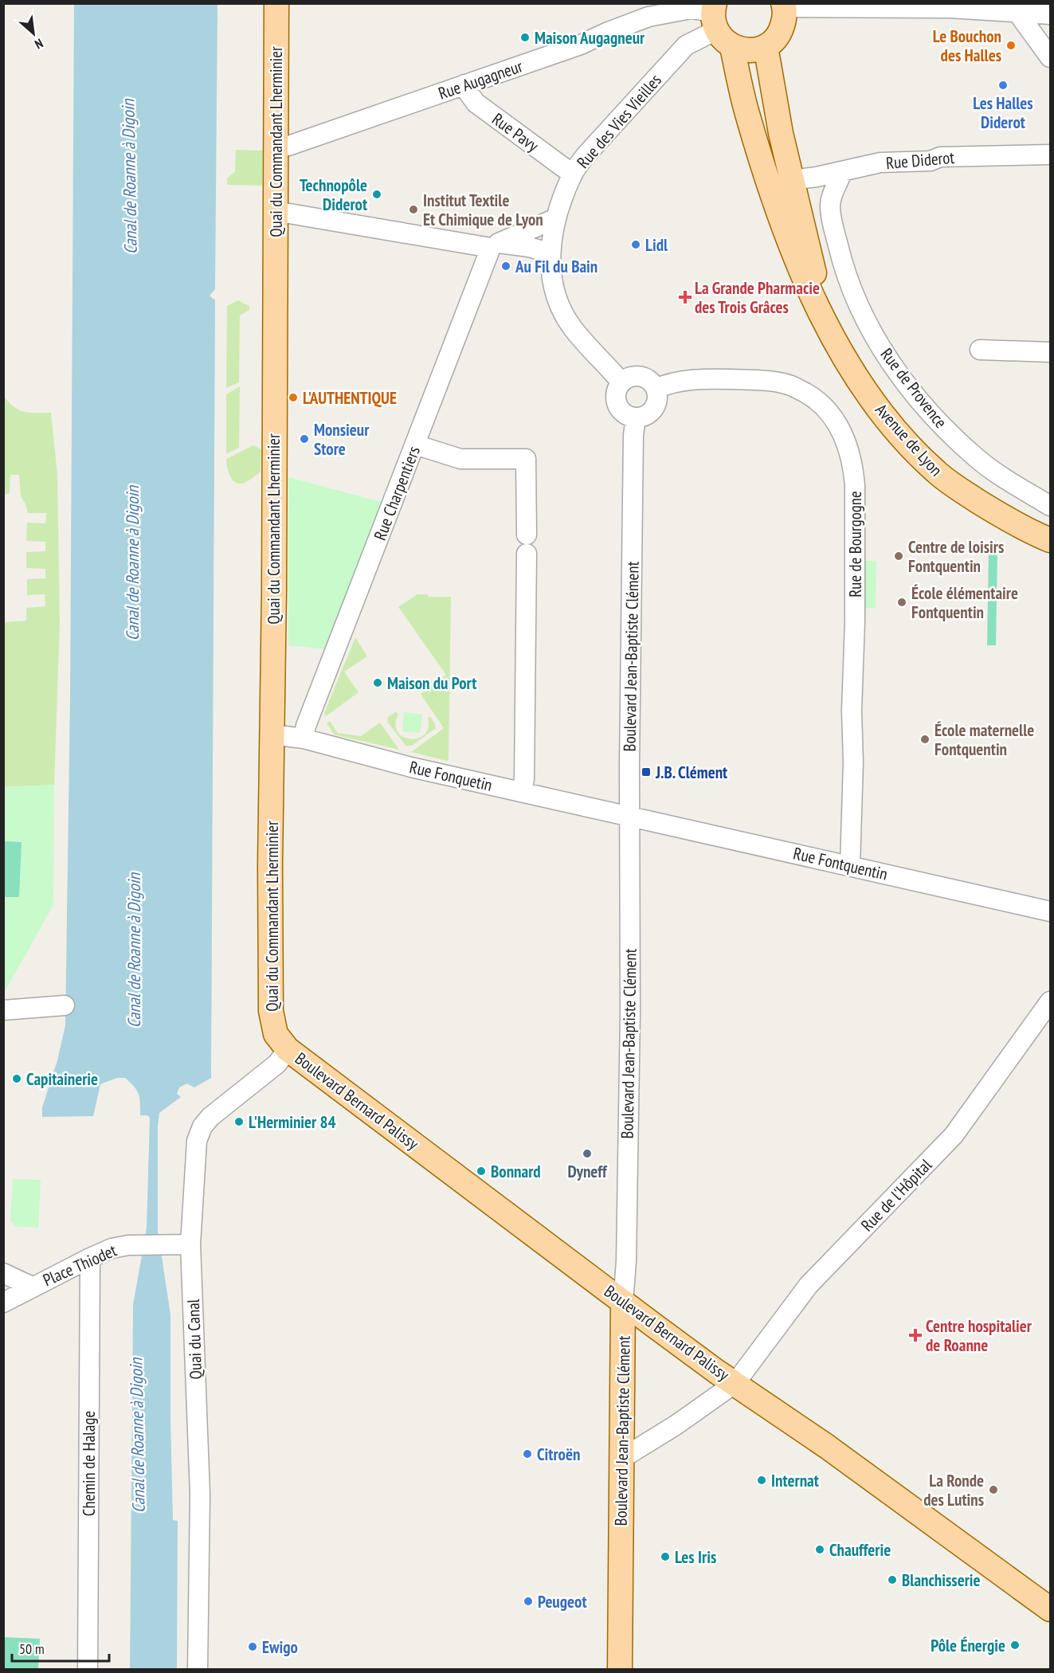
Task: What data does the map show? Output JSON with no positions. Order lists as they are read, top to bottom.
{
  "streets": {
    "main road": [
      "Quai du Commandant Lherminier",
      "Avenue de Lyon",
      "Boulevard Jean-Baptiste Clément",
      "Boulevard Bernard Palissy"
    ],
    "street": [
      "Rue Augagneur",
      "Rue des Vies Vieilles",
      "Rue Pavy",
      "Rue Diderot",
      "Rue de Provence",
      "Rue Charpentiers",
      "Rue de Bourgogne",
      "Rue Fonquetin",
      "Rue Fontquentin",
      "Rue de l'Hôpital",
      "Place Thiodet",
      "Quai du Canal",
      "Chemin de Halage"
    ]
  },
  "crossings": [
    ["Rue Augagneur", "Rue des Vies Vieilles"],
    ["Rue Augagneur", "Rue Pavy"],
    ["Rue Augagneur", "Quai du Commandant Lherminier"],
    ["Rue des Vies Vieilles", "Rue Pavy"],
    ["Rue des Vies Vieilles", "Rue de Bourgogne"],
    ["Rue des Vies Vieilles", "Boulevard Jean-Baptiste Clément"],
    ["Quai du Commandant Lherminier", "Rue Fonquetin"],
    ["Quai du Commandant Lherminier", "Boulevard Bernard Palissy"],
    ["Quai du Commandant Lherminier", "Quai du Canal"],
    ["Rue Diderot", "Rue de Provence"],
    ["Rue Diderot", "Avenue de Lyon"],
    ["Rue Charpentiers", "Rue Fonquetin"],
    ["Rue de Bourgogne", "Boulevard Jean-Baptiste Clément"],
    ["Rue de Bourgogne", "Rue Fontquentin"],
    ["Boulevard Jean-Baptiste Clément", "Rue Fonquetin"],
    ["Boulevard Jean-Baptiste Clément", "Rue Fontquentin"],
    ["Boulevard Jean-Baptiste Clément", "Boulevard Bernard Palissy"],
    ["Boulevard Jean-Baptiste Clément", "Rue de l'Hôpital"],
    ["Rue Fonquetin", "Rue Fontquentin"],
    ["Boulevard Bernard Palissy", "Rue de l'Hôpital"],
    ["Boulevard Bernard Palissy", "Quai du Canal"],
    ["Place Thiodet", "Quai du Canal"],
    ["Place Thiodet", "Chemin de Halage"]
  ],
  "water": ["Canal de Roanne à Digoin"],
  "places": {
    "other": [
      "Maison Augagneur",
      "Le Bouchon des Halles",
      "Les Halles Diderot",
      "Technopôle Diderot",
      "Institut Textile Et Chimique de Lyon",
      "Lidl",
      "Au Fil du Bain",
      "L'AUTHENTIQUE",
      "Monsieur Store",
      "Centre de loisirs Fontquentin",
      "École élémentaire Fontquentin",
      "Maison du Port",
      "École maternelle Fontquentin",
      "Capitainerie",
      "L'Herminier 84",
      "Dyneff",
      "Bonnard",
      "Citroën",
      "Internat",
      "La Ronde des Lutins",
      "Chaufferie",
      "Les Iris",
      "Blanchisserie",
      "Peugeot",
      "Pôle Énergie",
      "Ewigo"
    ],
    "health": ["La Grande Pharmacie des Trois Grâces", "Centre hospitalier de Roanne"],
    "transit": ["J.B. Clément"]
  },
  "scale_bar": "50 m",
  "north": "bottom right"
}
